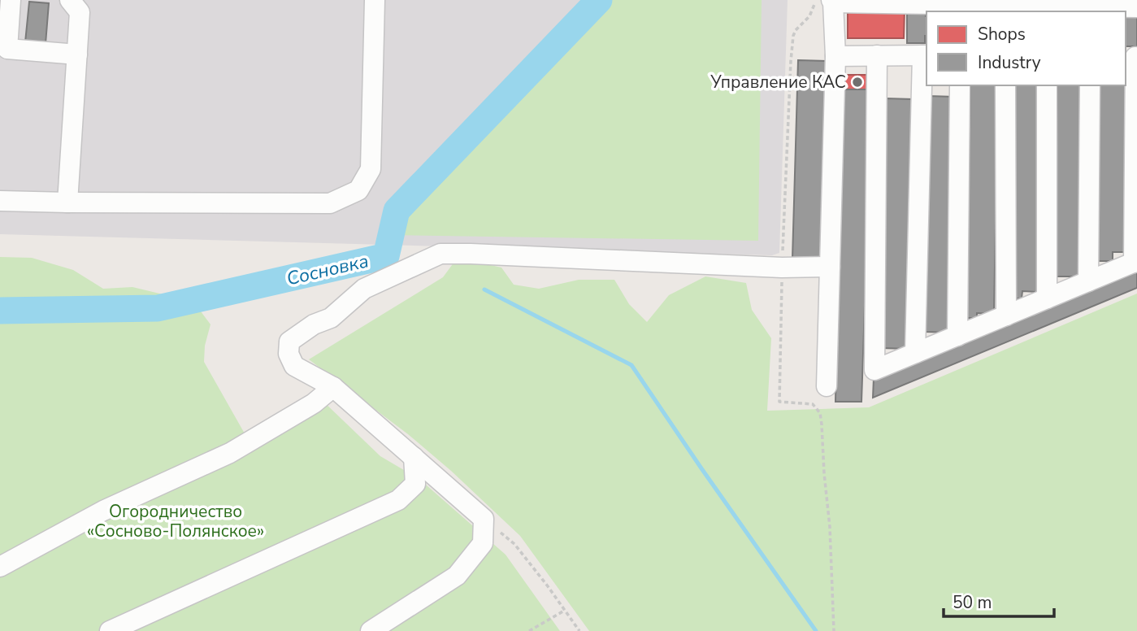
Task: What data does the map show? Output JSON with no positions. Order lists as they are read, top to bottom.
{
  "water": ["Сосновка"],
  "parks": ["Огородничество «Сосново-Полянское»"],
  "places": ["Управление КАС"],
  "legend": ["Shops", "Industry"],
  "scale_bar": "50 m"
}
